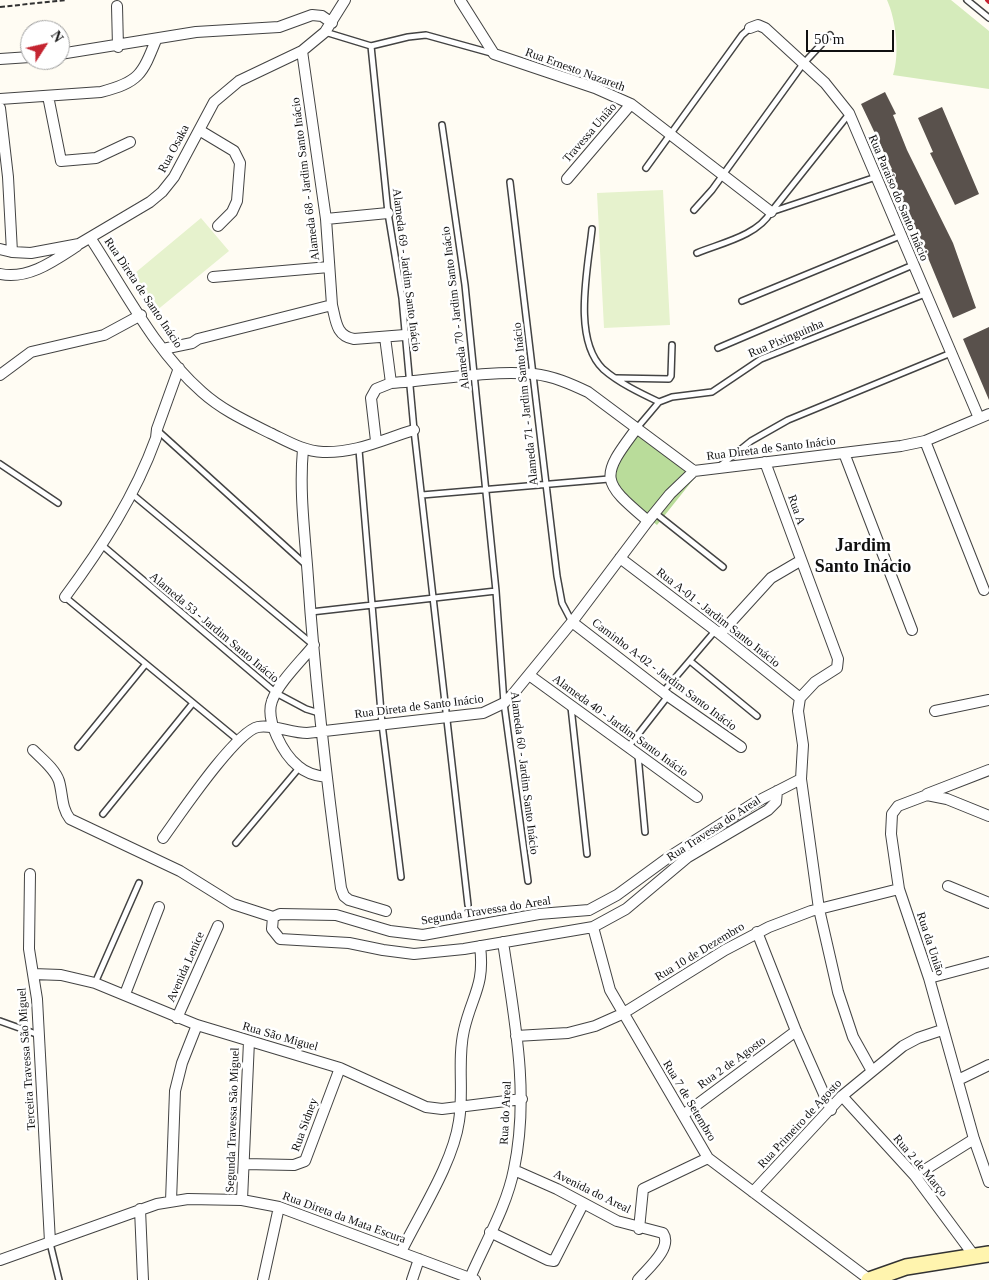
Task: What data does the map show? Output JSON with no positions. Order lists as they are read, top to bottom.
{
  "streets": {
    "street": [
      "Rua Ernesto Nazareth",
      "Travessa União",
      "Rua Osaka",
      "Alameda 68 - Jardim Santo Inácio",
      "Rua Paraiso do Santo Inâcio",
      "Rua Direta de Santo Inácio",
      "Rua A",
      "Rua A-01 - Jardim Santo Inácio",
      "Caminho A-02 - Jardim Santo Inácio",
      "Alameda 40 - Jardim Santo Inácio",
      "Rua Travessa do Areal",
      "Segunda Travessa do Areal",
      "Rua da União",
      "Rua 10 de Dezembro",
      "Avenida Lenice",
      "Rua São Miguel",
      "Terceira Travessa São Miguel",
      "Rua 2 de Agosto",
      "Rua 7 de Setembro",
      "Rua do Areal",
      "Segunda Travessa São Miguel",
      "Rua Primeiro de Agosto",
      "Rua Sidney",
      "Rua 2 de Março",
      "Avenida do Areal",
      "Rua Direta da Mata Escura"
    ],
    "lane": [
      "Alameda 69 - Jardim Santo Inácio",
      "Alameda 70 - Jardim Santo Inácio",
      "Rua Pixinguinha",
      "Alameda 71 - Jardim Santo Inácio",
      "Alameda 53 - Jardim Santo Inácio",
      "Alameda 60 - Jardim Santo Inácio"
    ]
  },
  "crossings": [
    ["Rua Ernesto Nazareth", "Travessa União"],
    ["Rua Ernesto Nazareth", "Alameda 69 - Jardim Santo Inácio"],
    ["Rua Osaka", "Alameda 68 - Jardim Santo Inácio"],
    ["Rua Osaka", "Rua Direta de Santo Inácio"],
    ["Alameda 68 - Jardim Santo Inácio", "Alameda 69 - Jardim Santo Inácio"],
    ["Rua Paraiso do Santo Inâcio", "Rua Direta de Santo Inácio"],
    ["Rua Paraiso do Santo Inâcio", "Rua Pixinguinha"],
    ["Alameda 69 - Jardim Santo Inácio", "Rua Direta de Santo Inácio"],
    ["Rua Direta de Santo Inácio", "Alameda 71 - Jardim Santo Inácio"],
    ["Rua Direta de Santo Inácio", "Rua A"],
    ["Rua Direta de Santo Inácio", "Rua A-01 - Jardim Santo Inácio"],
    ["Rua Direta de Santo Inácio", "Caminho A-02 - Jardim Santo Inácio"],
    ["Rua Direta de Santo Inácio", "Alameda 40 - Jardim Santo Inácio"],
    ["Rua Direta de Santo Inácio", "Alameda 60 - Jardim Santo Inácio"],
    ["Alameda 70 - Jardim Santo Inácio", "Alameda 60 - Jardim Santo Inácio"],
    ["Alameda 71 - Jardim Santo Inácio", "Caminho A-02 - Jardim Santo Inácio"],
    ["Rua A", "Rua A-01 - Jardim Santo Inácio"],
    ["Rua Travessa do Areal", "Segunda Travessa do Areal"],
    ["Rua Travessa do Areal", "Rua 7 de Setembro"],
    ["Rua da União", "Rua 10 de Dezembro"],
    ["Rua da União", "Rua Primeiro de Agosto"],
    ["Rua 10 de Dezembro", "Rua 7 de Setembro"],
    ["Rua 10 de Dezembro", "Rua do Areal"],
    ["Avenida Lenice", "Rua São Miguel"],
    ["Rua São Miguel", "Terceira Travessa São Miguel"],
    ["Rua São Miguel", "Rua do Areal"],
    ["Rua São Miguel", "Segunda Travessa São Miguel"],
    ["Rua São Miguel", "Rua Sidney"],
    ["Terceira Travessa São Miguel", "Rua Direta da Mata Escura"],
    ["Rua 2 de Agosto", "Rua 7 de Setembro"],
    ["Rua 7 de Setembro", "Rua Primeiro de Agosto"],
    ["Rua do Areal", "Avenida do Areal"],
    ["Rua do Areal", "Rua Direta da Mata Escura"],
    ["Segunda Travessa São Miguel", "Rua Sidney"],
    ["Segunda Travessa São Miguel", "Rua Direta da Mata Escura"],
    ["Rua Primeiro de Agosto", "Rua 2 de Março"]
  ],
  "districts": ["Jardim Santo Inácio"],
  "scale_bar": "50 m",
  "north": "top right"
}
